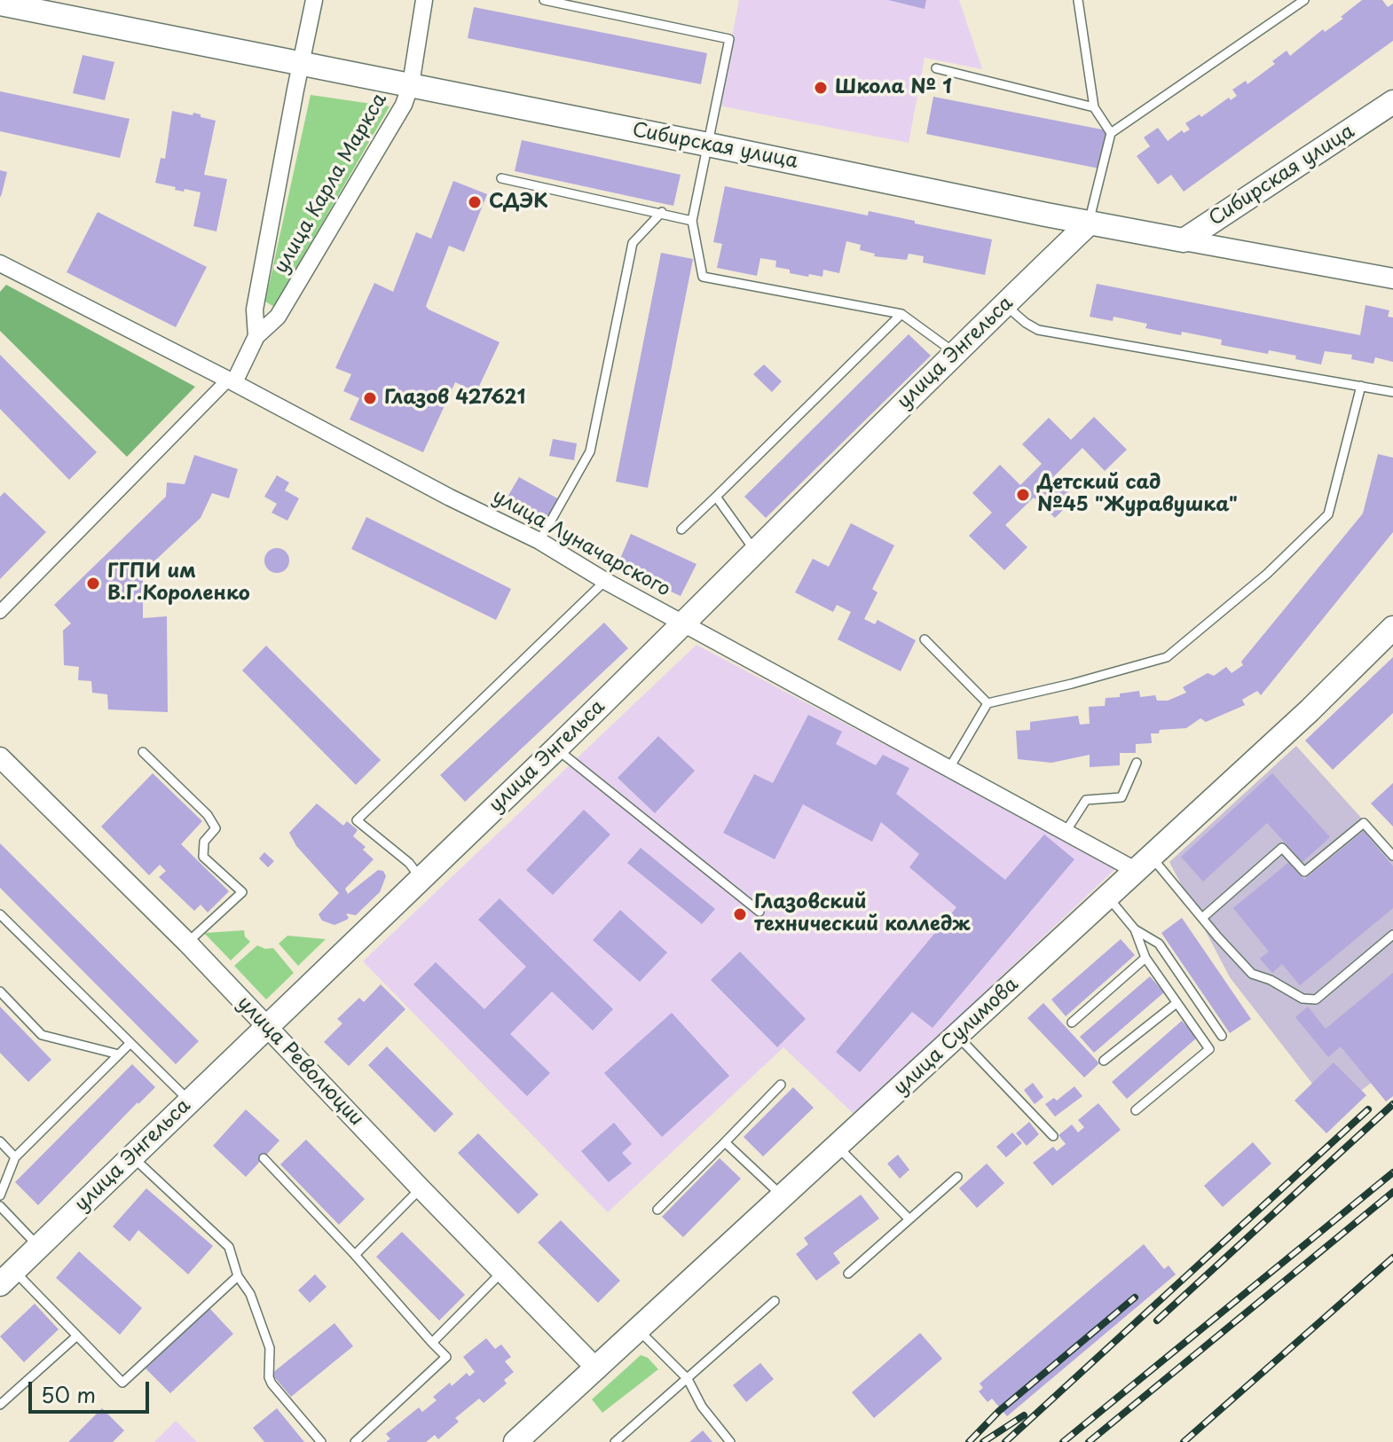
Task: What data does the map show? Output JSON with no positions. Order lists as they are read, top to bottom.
{
  "streets": {
    "main road": ["Сибирская улица", "улица Энгельса", "улица Сулимова"],
    "street": ["улица Карла Маркса", "улица Луначарского", "улица Революции"]
  },
  "crossings": [
    ["Сибирская улица", "улица Карла Маркса"],
    ["Сибирская улица", "улица Энгельса"],
    ["улица Карла Маркса", "улица Луначарского"],
    ["улица Энгельса", "улица Луначарского"],
    ["улица Энгельса", "улица Революции"],
    ["улица Луначарского", "улица Сулимова"],
    ["улица Сулимова", "улица Революции"]
  ],
  "places": [
    "Школа № 1",
    "СДЭК",
    "Глазов 427621",
    "Детский сад №45 \"Журавушка\"",
    "ГГПИ им В.Г.Короленко",
    "Глазовский технический колледж"
  ],
  "scale_bar": "50 m"
}
